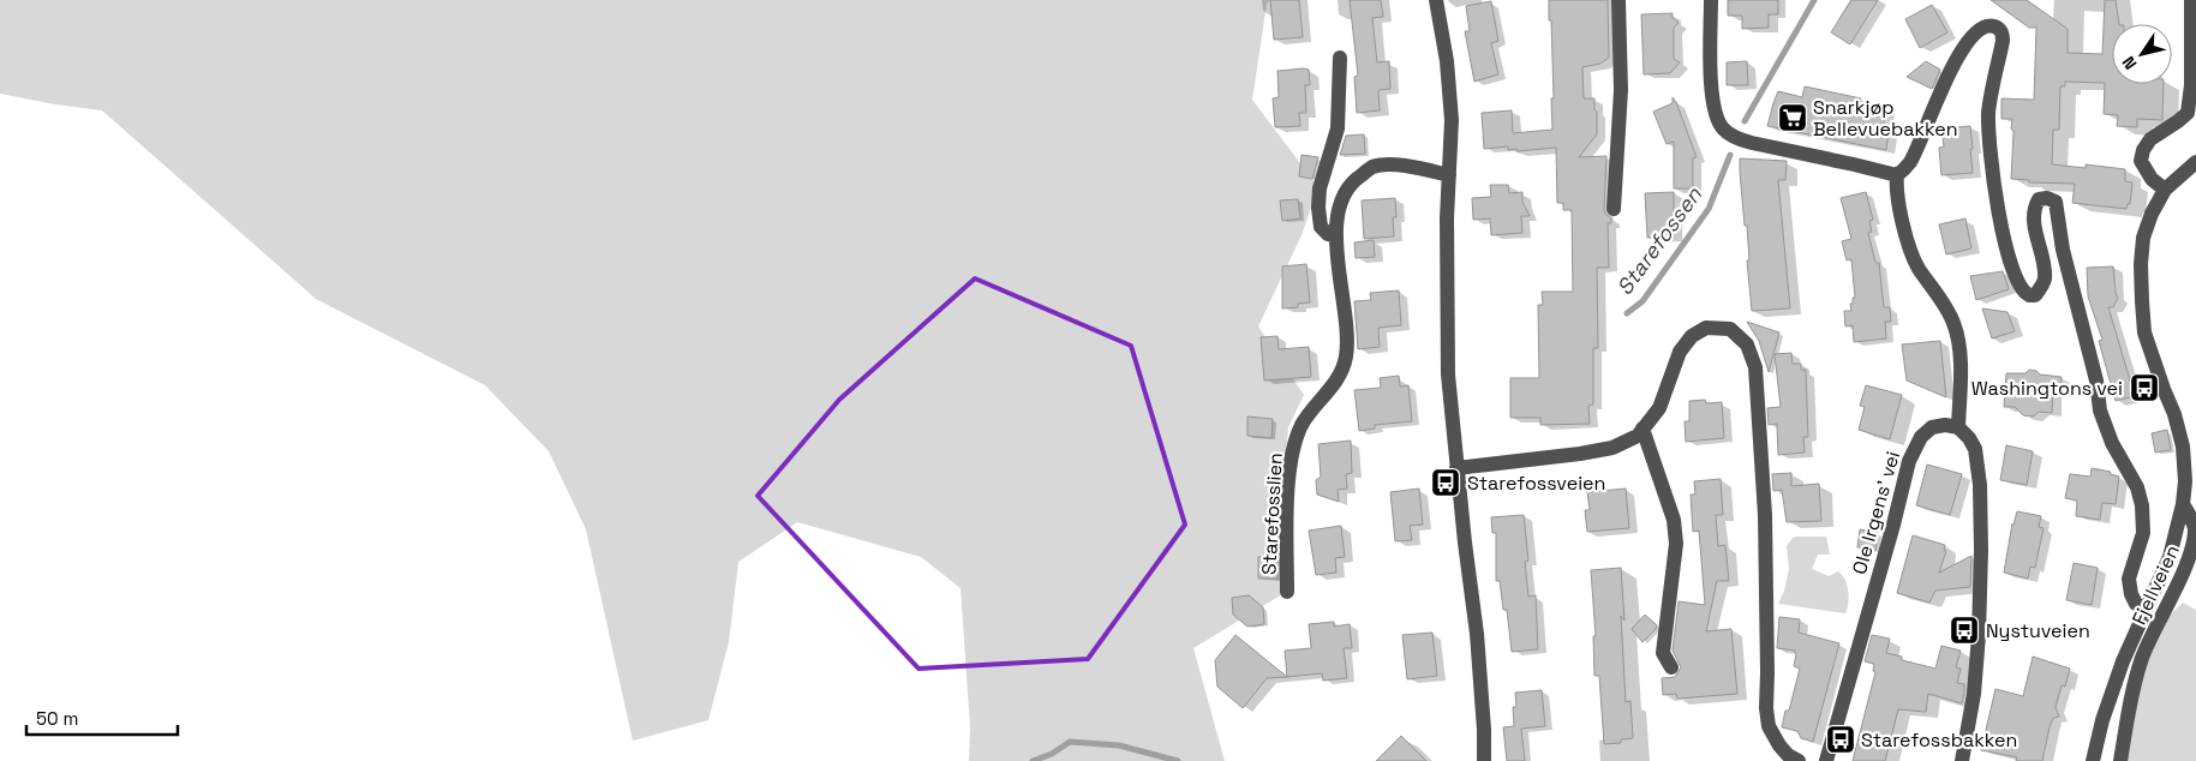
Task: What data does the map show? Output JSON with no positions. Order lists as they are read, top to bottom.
{
  "streets": {
    "street": ["Ole Irgens' vei", "Starefosslien", "Fjellveien"]
  },
  "water": ["Starefossen"],
  "places": {
    "supermarket": ["Snarkjøp Bellevuebakken"],
    "bus stop": [
      "Washingtons vei",
      "Starefossveien",
      "Nystuveien",
      "Starefossbakken"
    ]
  },
  "scale_bar": "50 m",
  "north": "bottom left"
}
